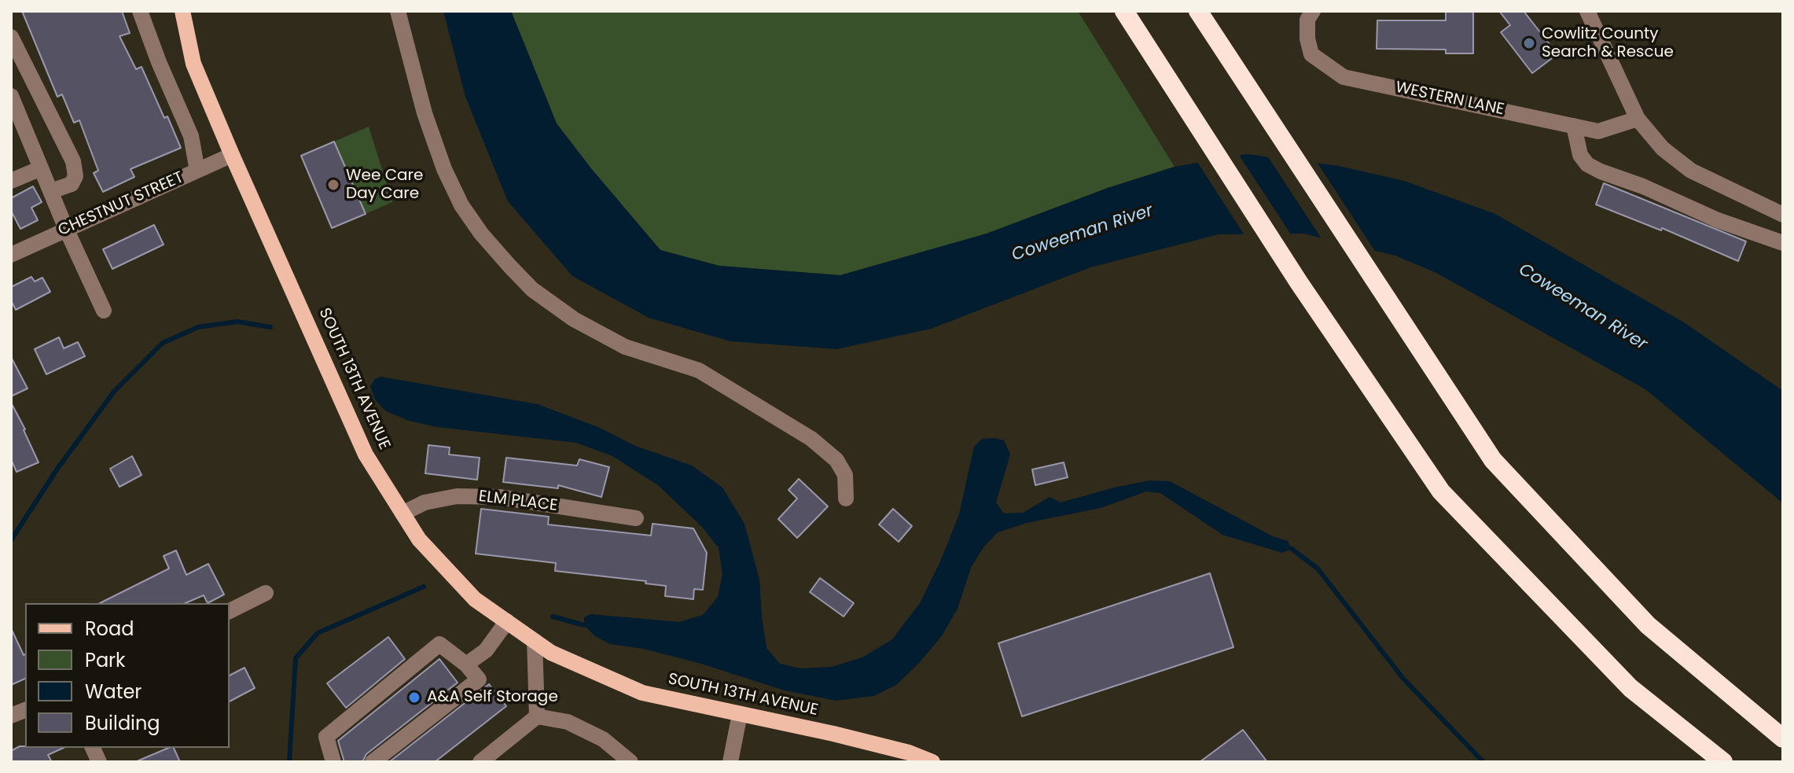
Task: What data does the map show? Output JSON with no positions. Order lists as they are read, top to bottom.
{
  "streets": {
    "main road": ["SOUTH 13TH AVENUE"],
    "street": ["WESTERN LANE", "CHESTNUT STREET", "ELM PLACE"]
  },
  "crossings": [
    ["CHESTNUT STREET", "SOUTH 13TH AVENUE"],
    ["SOUTH 13TH AVENUE", "ELM PLACE"]
  ],
  "water": ["Coweeman River"],
  "places": ["Cowlitz County Search & Rescue", "Wee Care Day Care", "A&A Self Storage"],
  "legend": [
    "Road",
    "Park",
    "Water",
    "Building"
  ]
}
